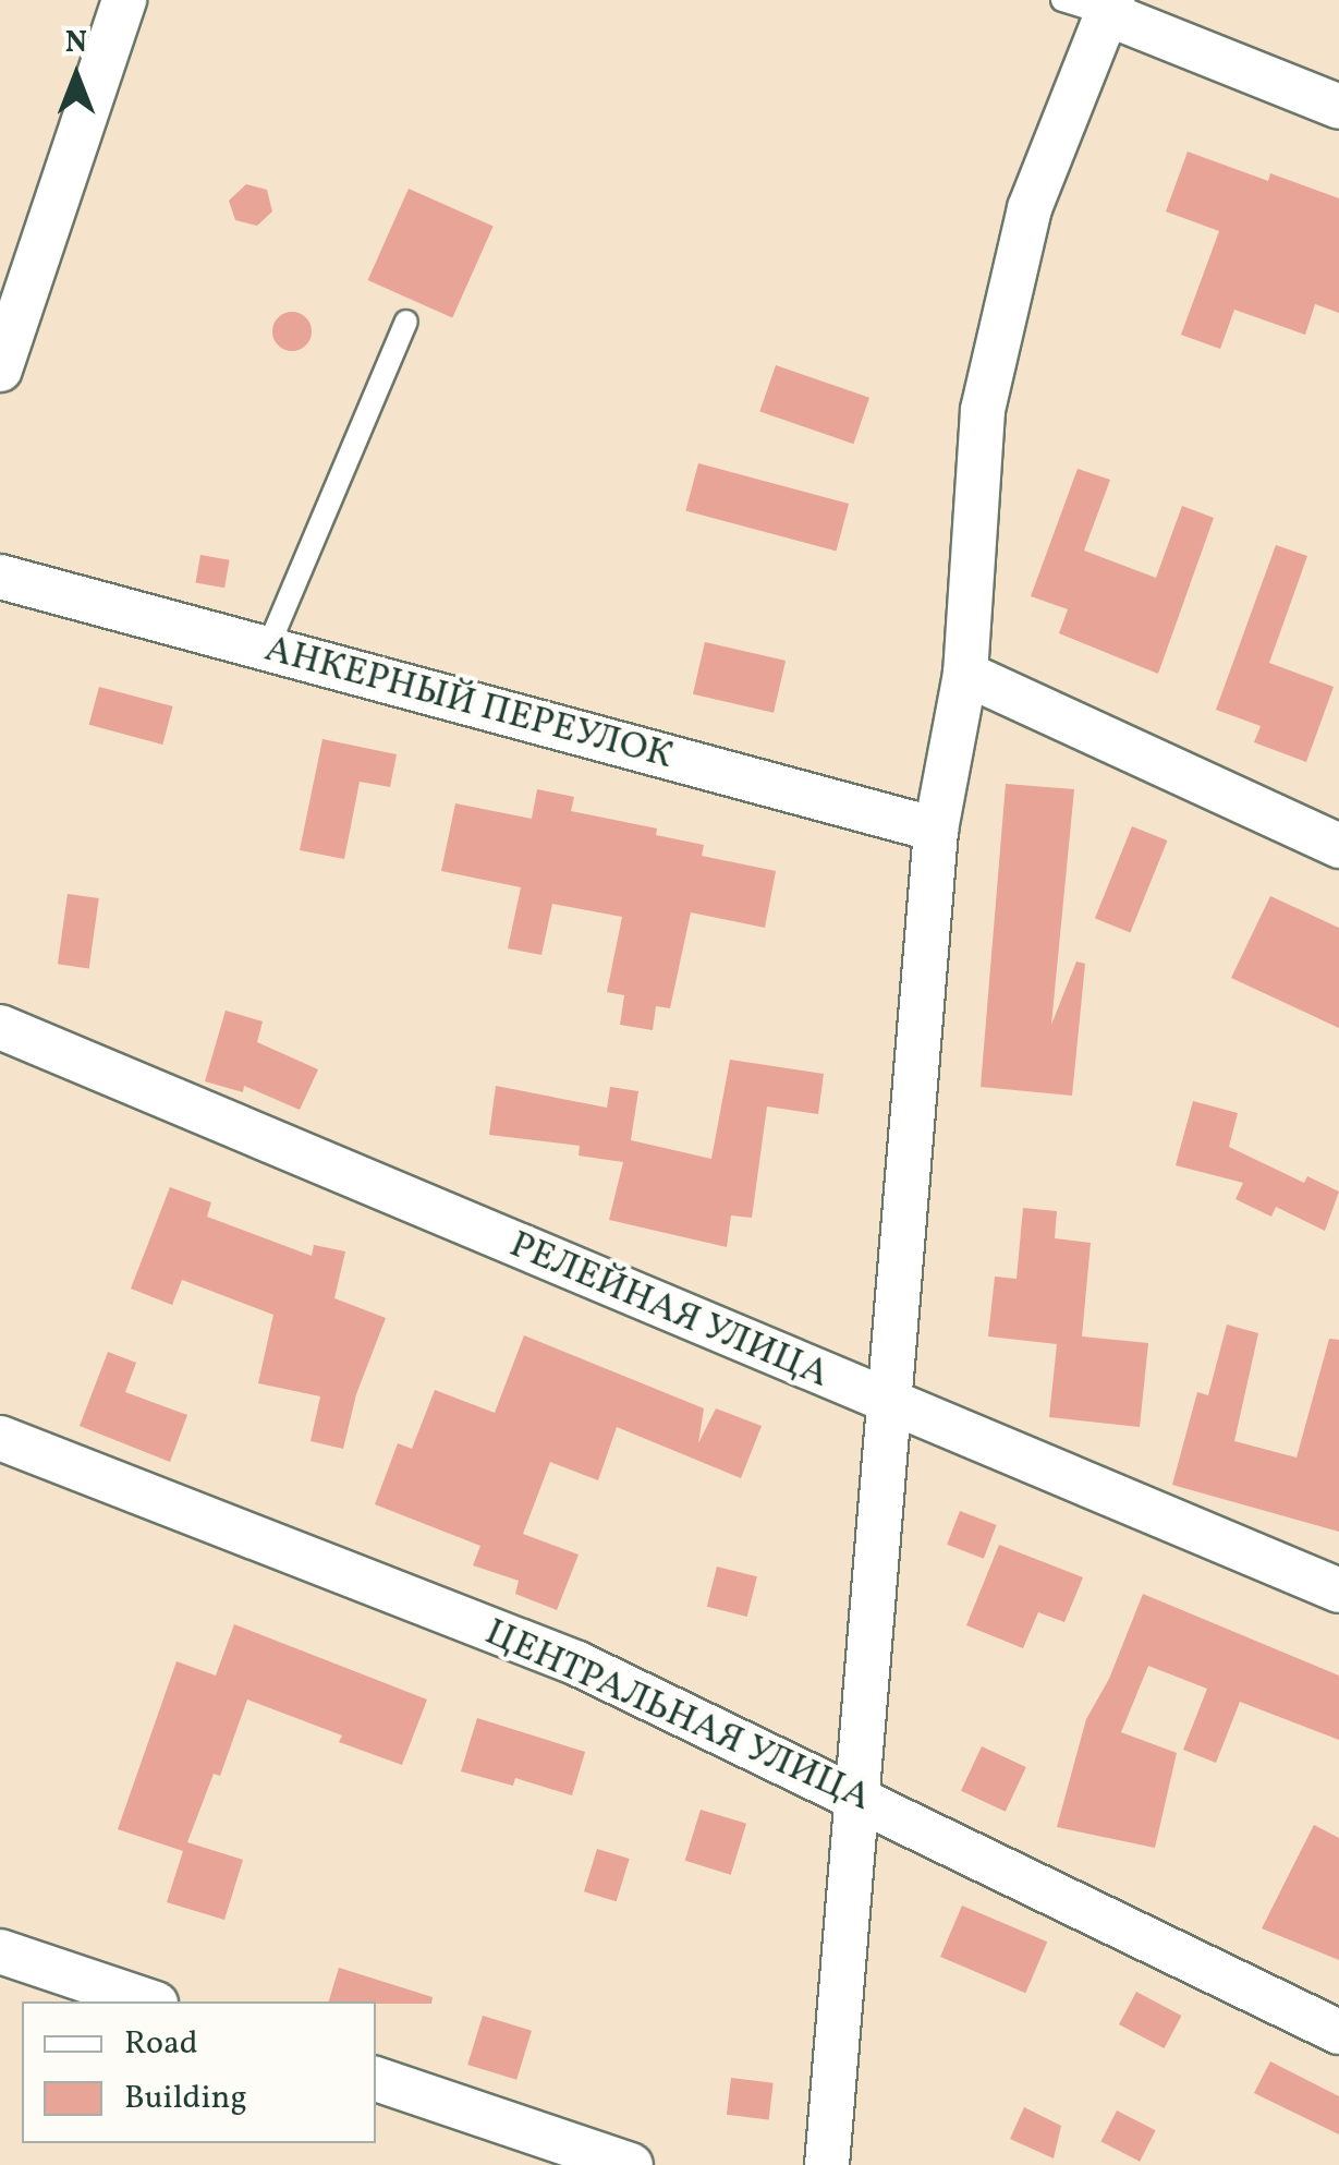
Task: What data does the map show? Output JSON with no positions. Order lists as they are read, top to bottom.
{
  "streets": {
    "street": ["АНКЕРНЫЙ ПЕРЕУЛОК", "РЕЛЕЙНАЯ УЛИЦА", "ЦЕНТРАЛЬНАЯ УЛИЦА"]
  },
  "legend": ["Road", "Building"],
  "north": "top"
}
